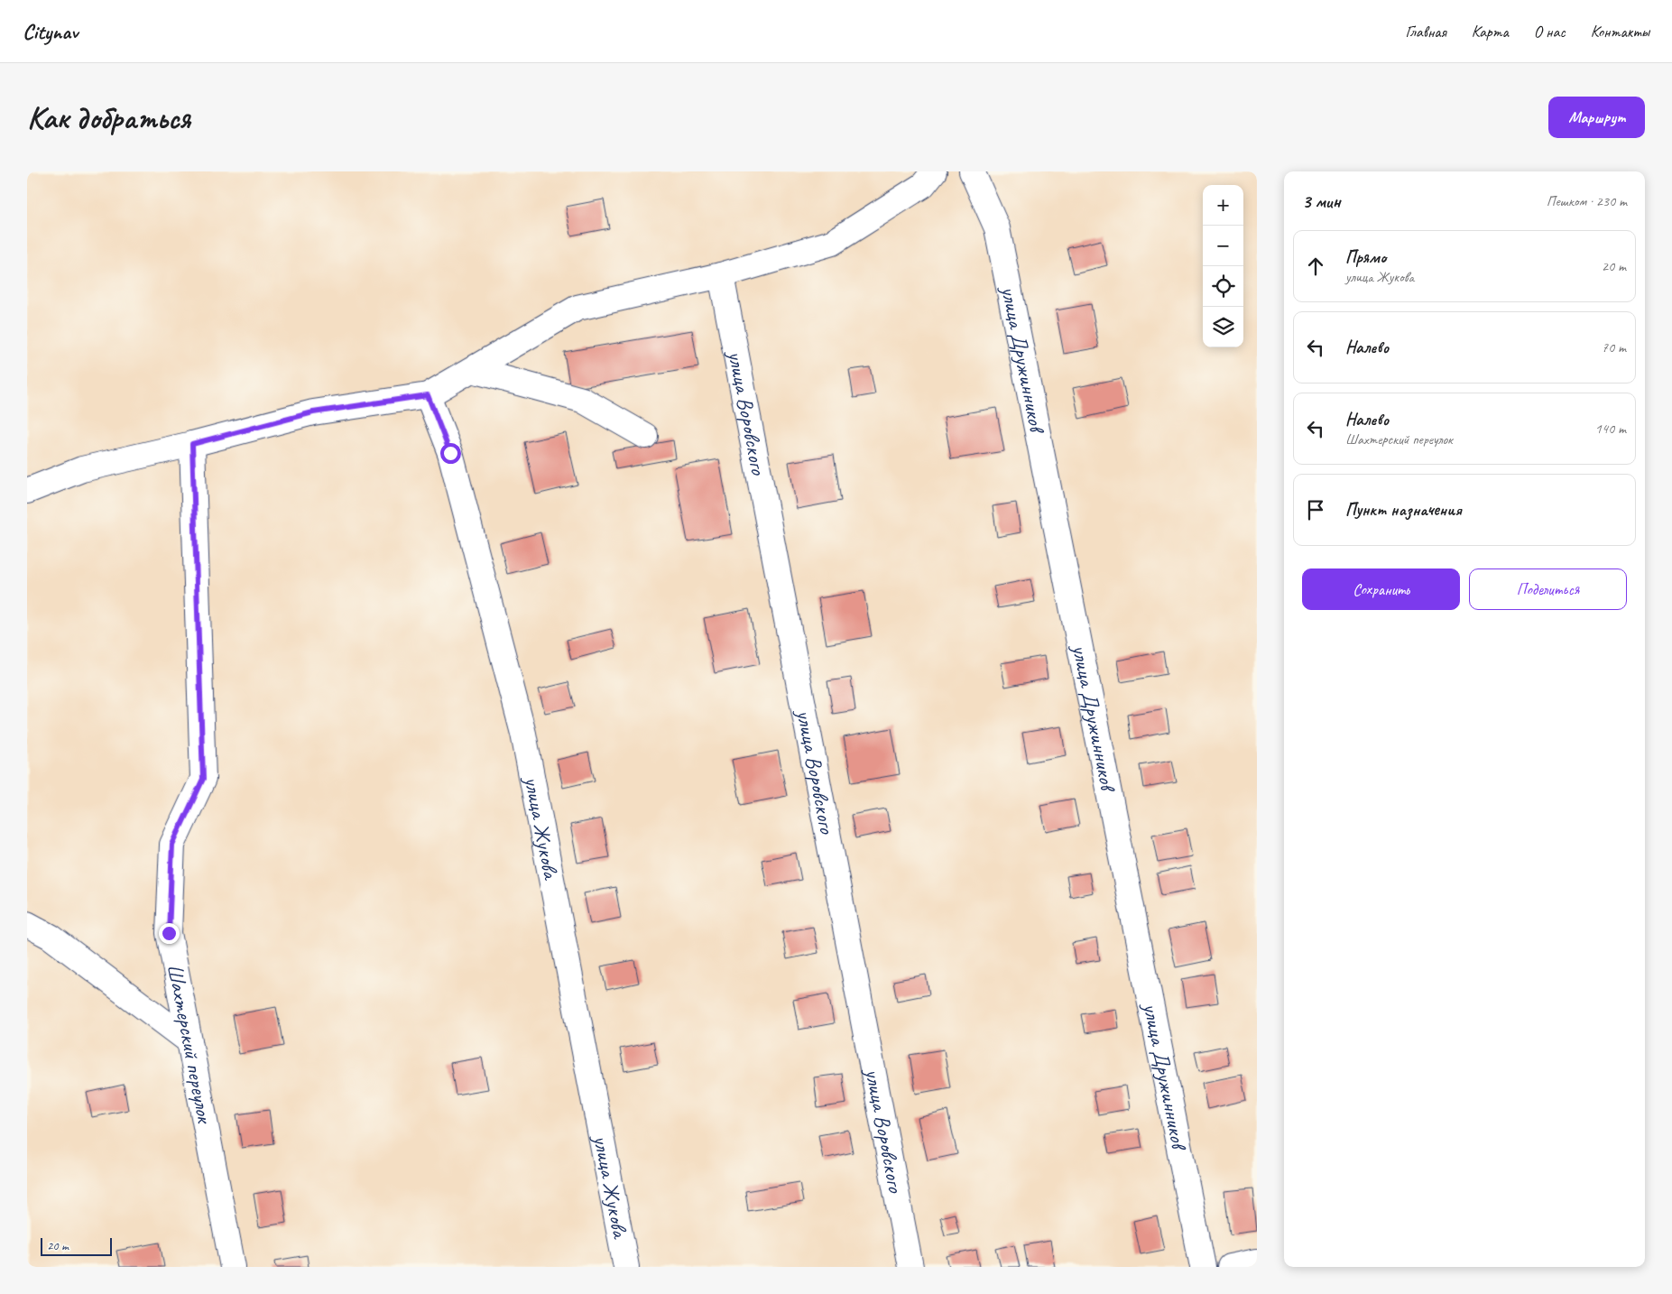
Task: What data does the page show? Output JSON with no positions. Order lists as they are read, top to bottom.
{
  "streets": {
    "street": [
      "улица Дружинников",
      "улица Воровского",
      "улица Жукова",
      "Шахтерский переулок"
    ]
  },
  "scale_bar": "20 m",
  "page": {
    "header": "Citynav",
    "nav": [
      "Главная",
      "Карта",
      "О нас",
      "Контакты"
    ],
    "buttons": [
      "Маршрут",
      ["Сохранить", "Поделиться"]
    ],
    "title": "Как добраться",
    "heading": ["3 мин", "Пешком · 230 m"],
    "map_buttons": ["+", "−"],
    "list": [
      ["Прямо", "улица Жукова", "20 m"],
      ["Налево", "70 m"],
      ["Налево", "Шахтерский переулок", "140 m"],
      "Пункт назначения"
    ],
    "scale": "20 m"
  }
}
